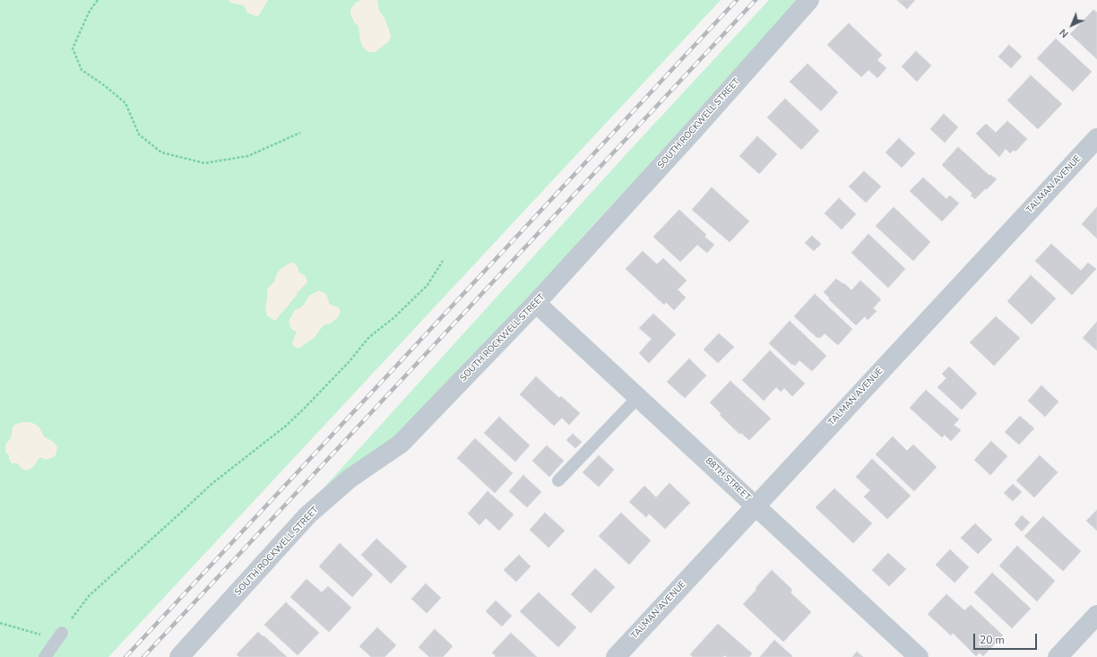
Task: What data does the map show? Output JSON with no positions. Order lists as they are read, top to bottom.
{
  "streets": {
    "street": ["SOUTH ROCKWELL STREET", "TALMAN AVENUE", "88TH STREET"]
  },
  "crossings": [
    ["SOUTH ROCKWELL STREET", "88TH STREET"],
    ["TALMAN AVENUE", "88TH STREET"]
  ],
  "scale_bar": "20 m",
  "north": "bottom left"
}
